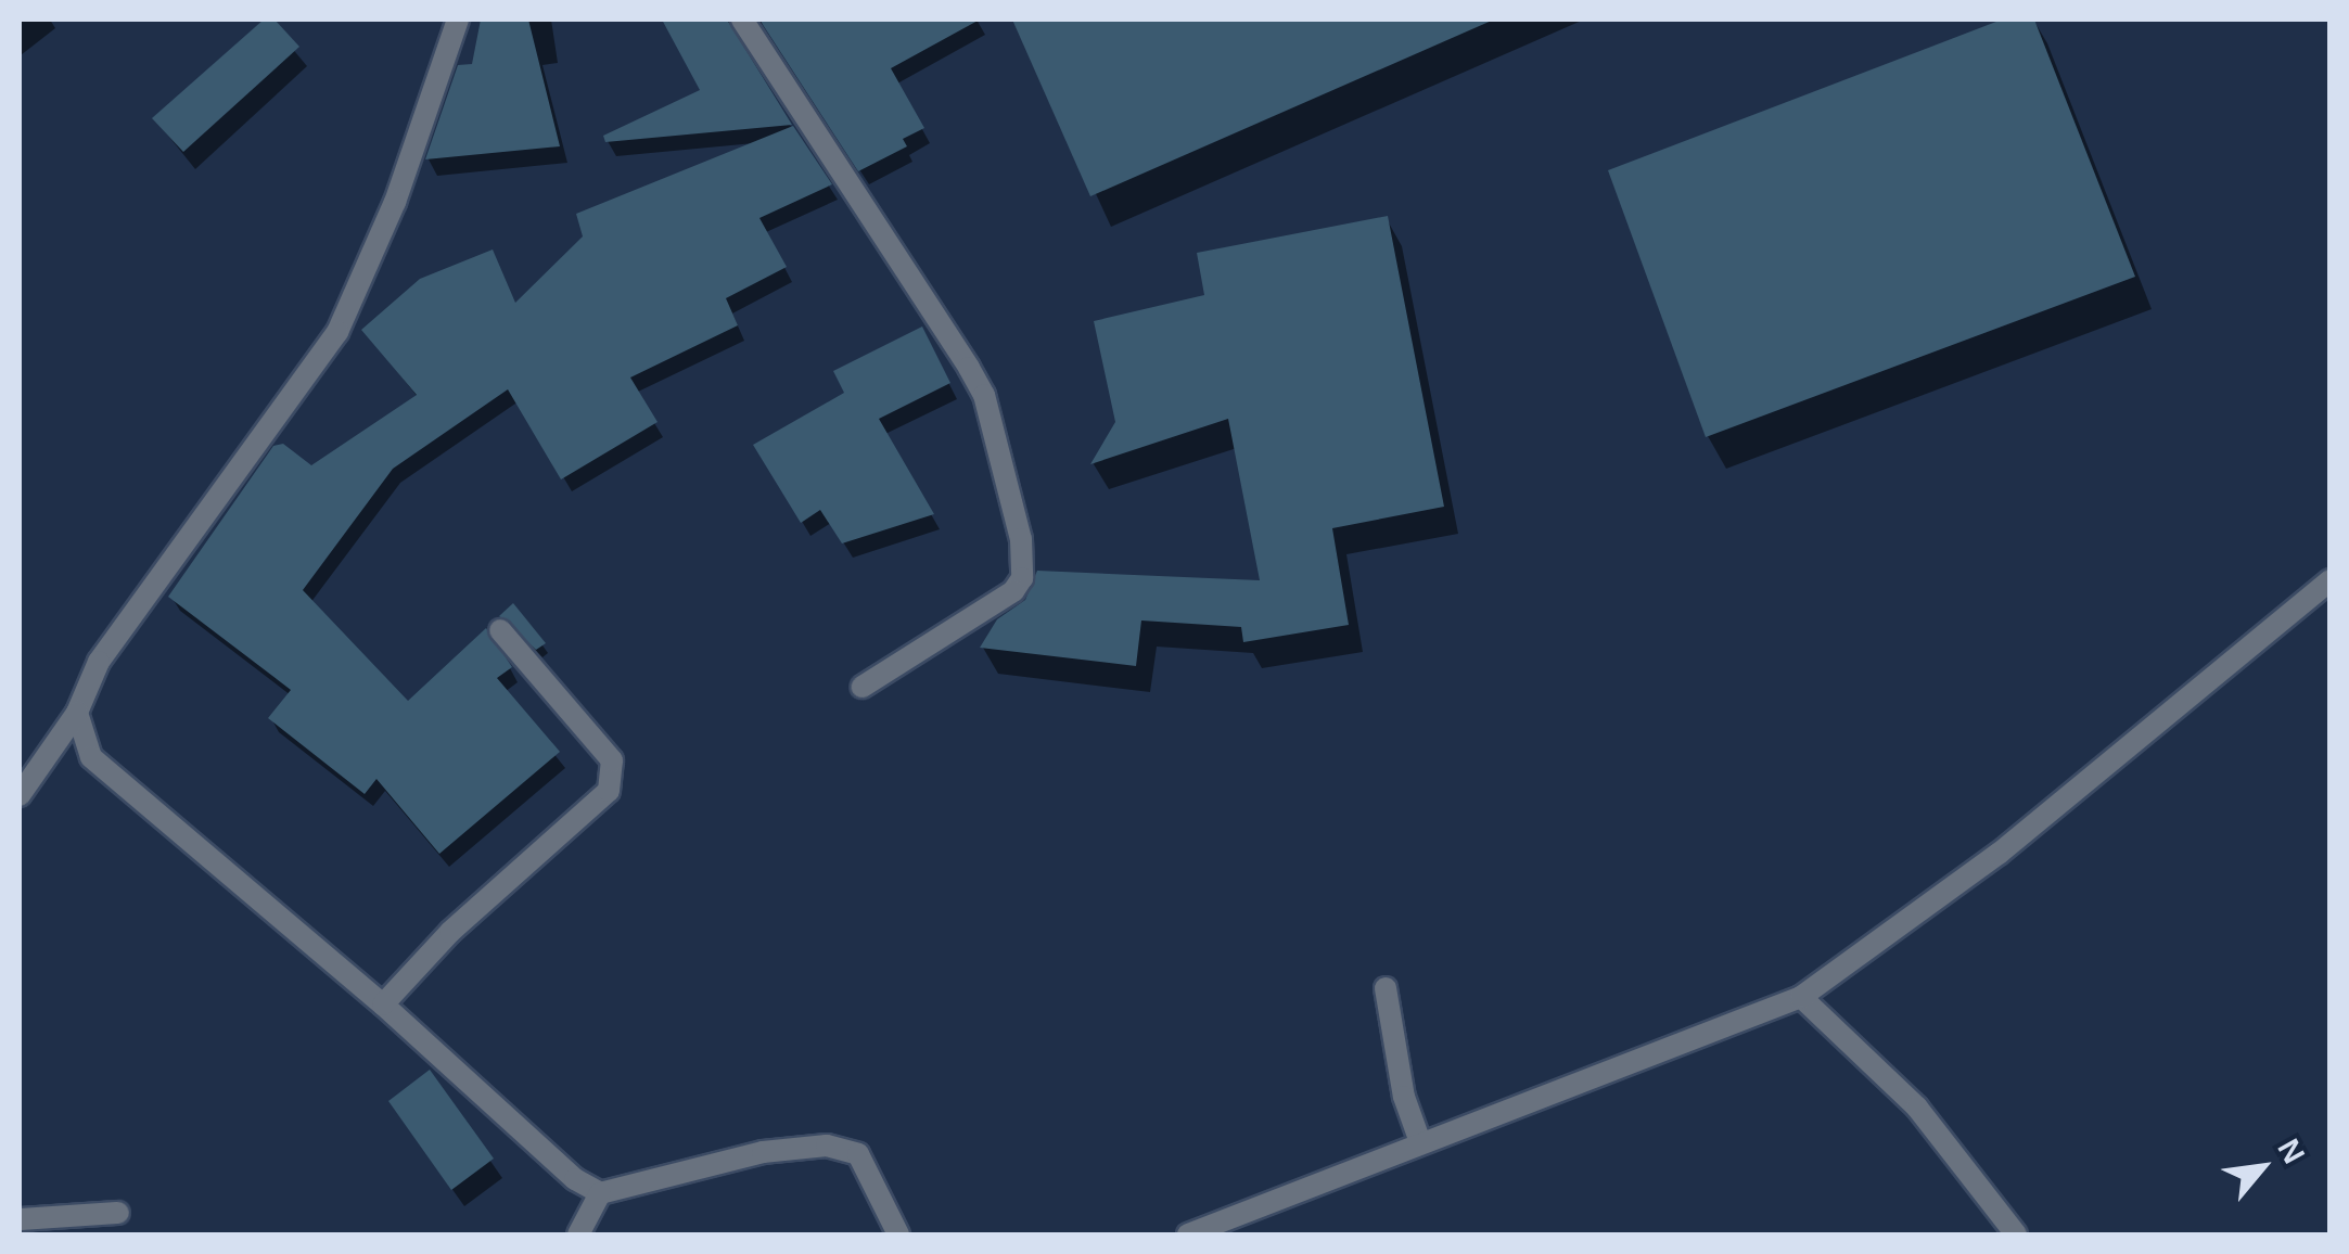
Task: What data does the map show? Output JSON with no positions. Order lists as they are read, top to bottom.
{
  "north": "top right"
}
